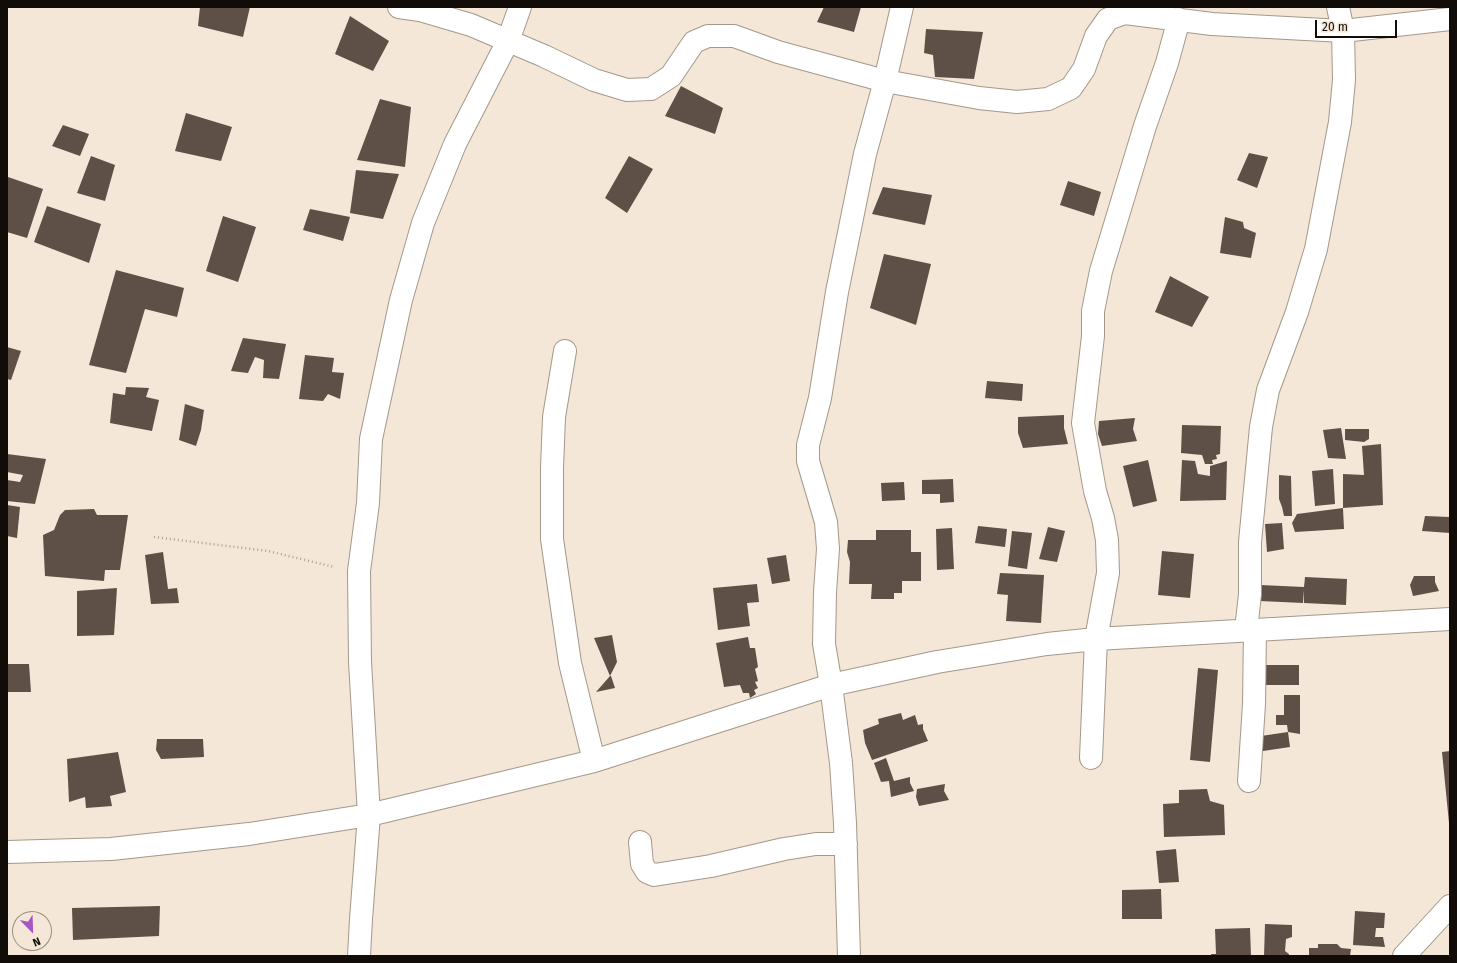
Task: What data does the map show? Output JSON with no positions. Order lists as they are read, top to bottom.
{
  "scale_bar": "20 m",
  "north": "bottom right"
}
